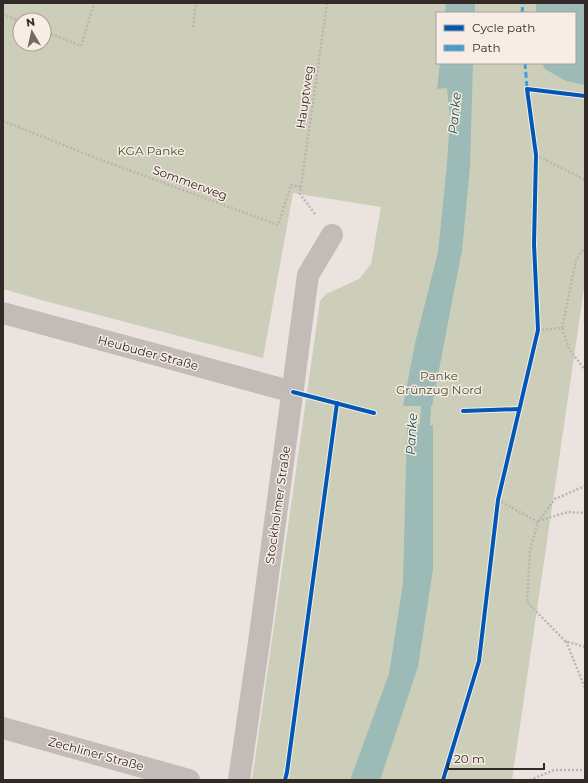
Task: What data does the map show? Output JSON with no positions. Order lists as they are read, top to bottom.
{
  "streets": {
    "street": ["Heubuder Straße", "Stockholmer Straße", "Zechliner Straße"],
    "path": ["Hauptweg", "Sommerweg"]
  },
  "crossings": [
    ["Hauptweg", "Sommerweg"],
    ["Heubuder Straße", "Stockholmer Straße"]
  ],
  "water": ["Panke"],
  "parks": ["KGA Panke", "Panke Grünzug Nord"],
  "legend": ["Cycle path", "Path"],
  "scale_bar": "20 m",
  "north": "top"
}
